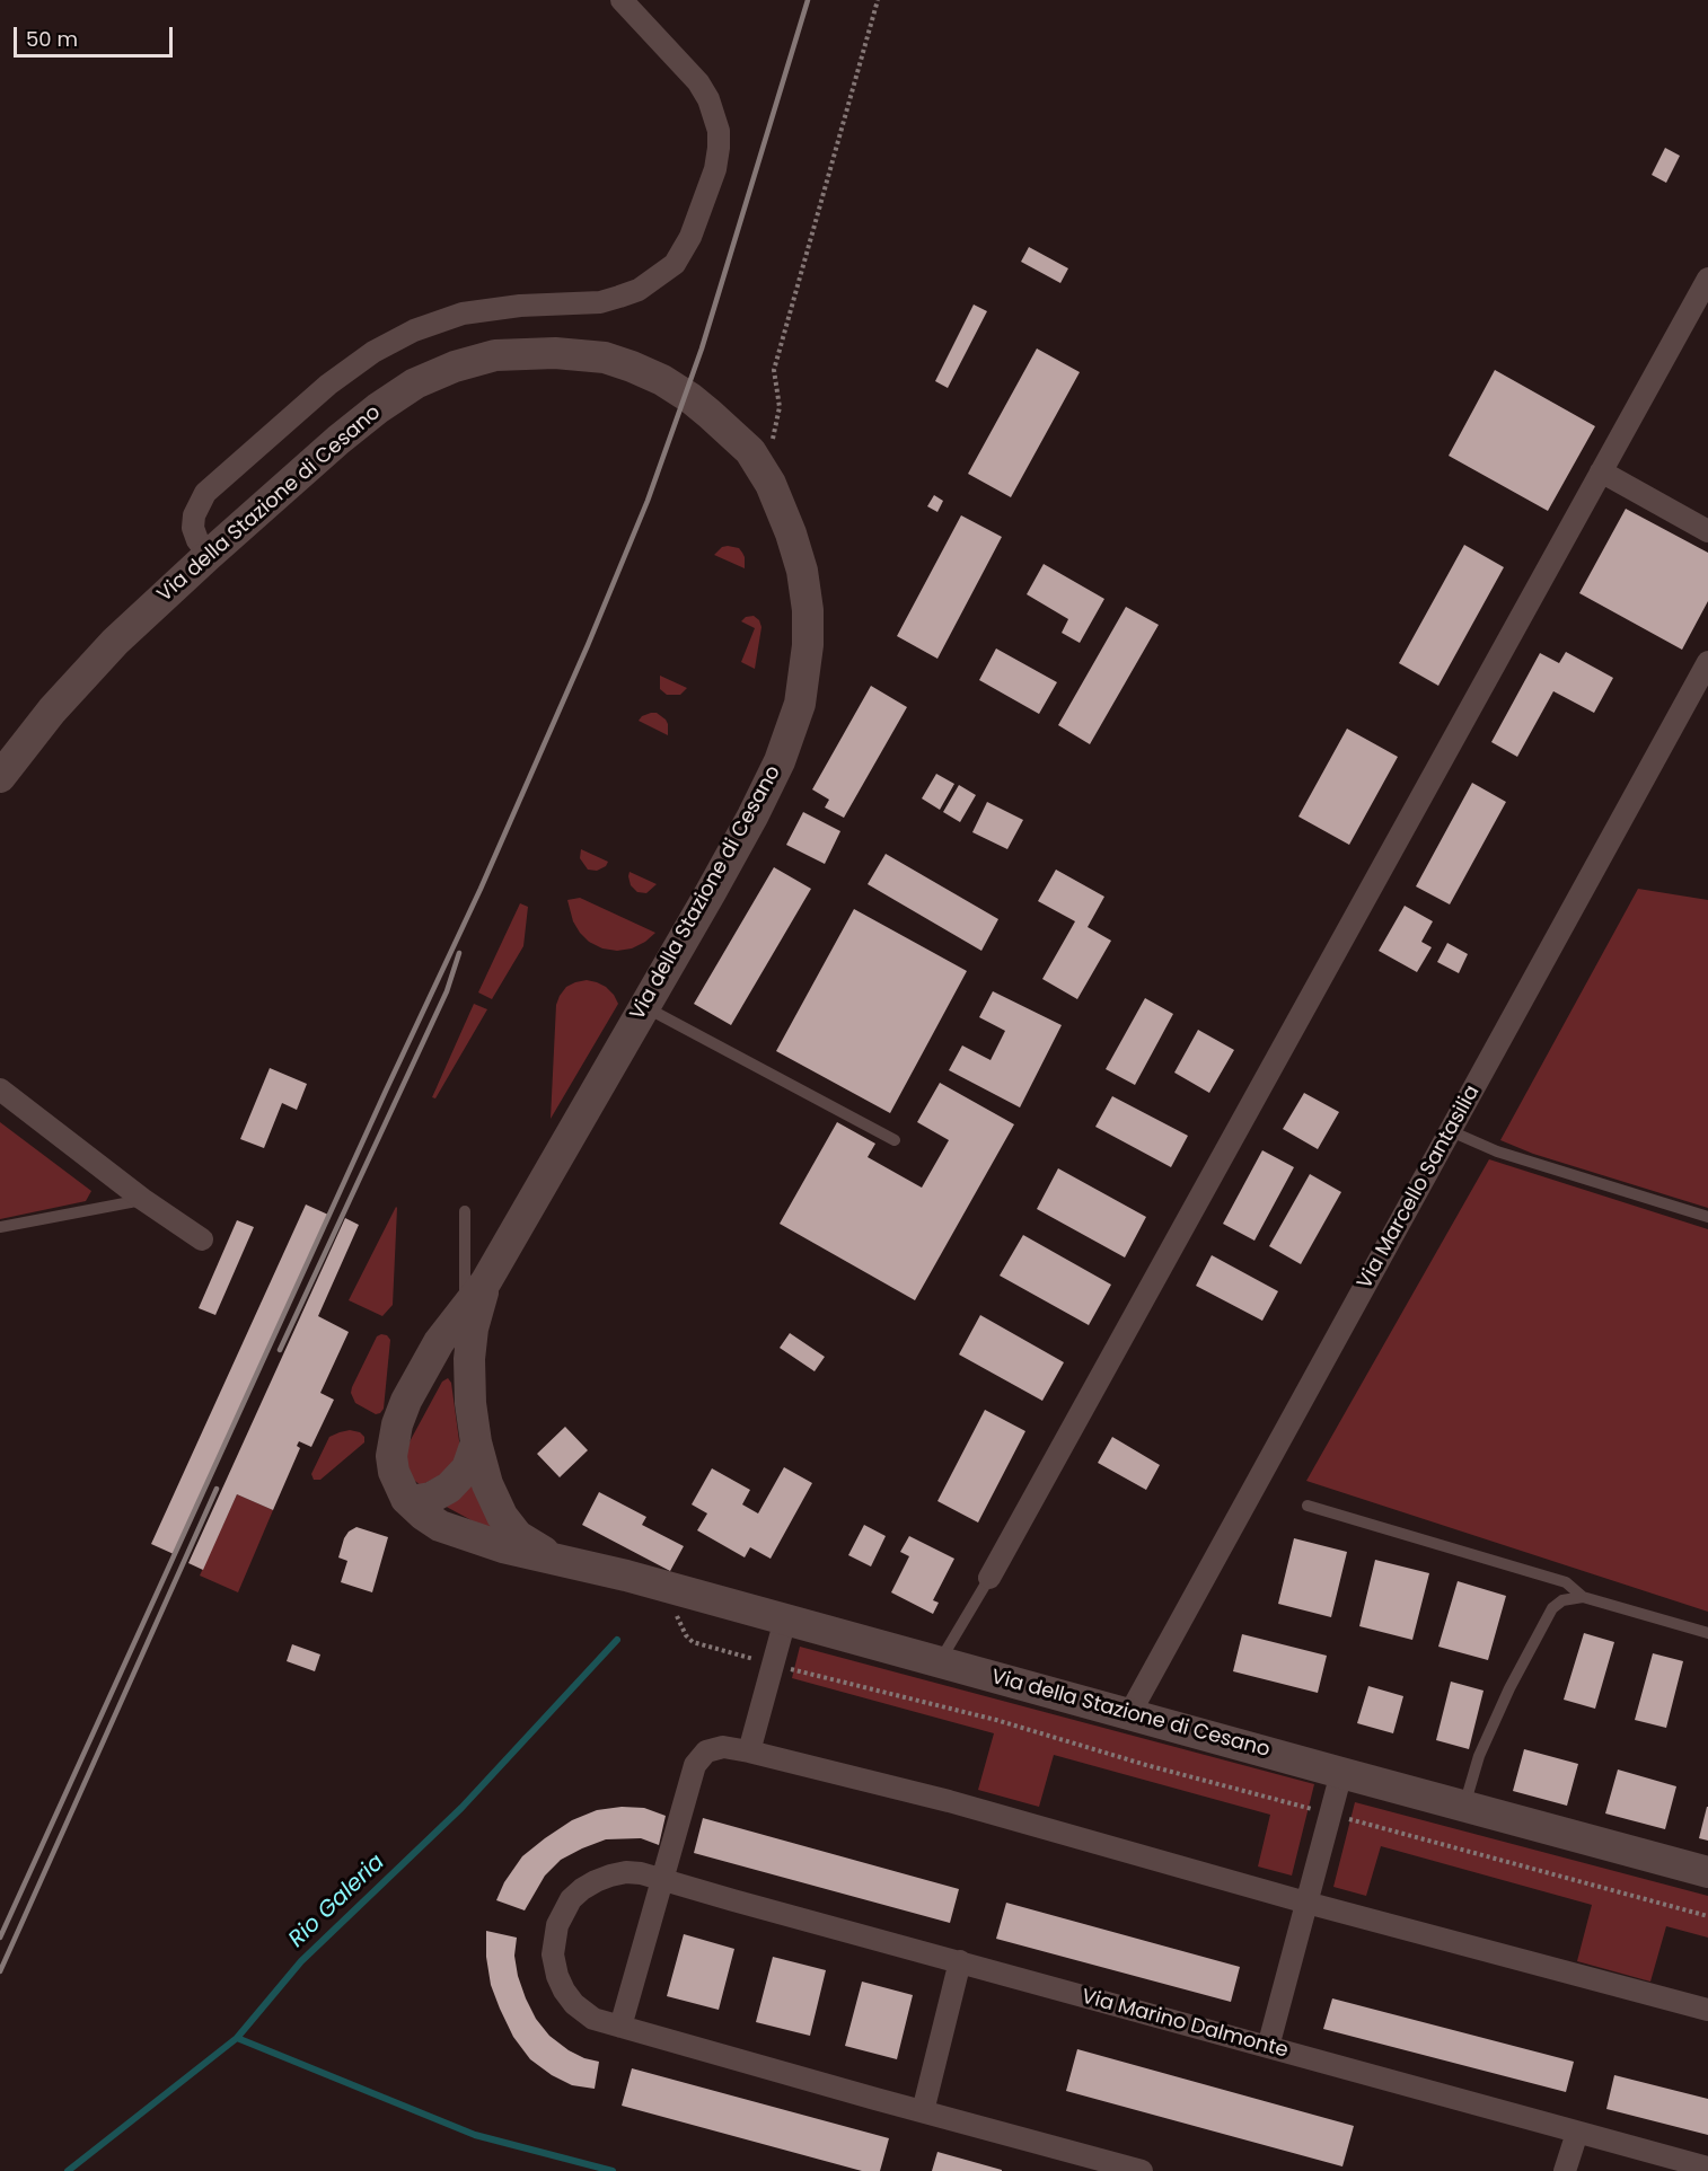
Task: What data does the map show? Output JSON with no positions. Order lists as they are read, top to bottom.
{
  "streets": {
    "street": ["Via della Stazione di Cesano", "Via Marcello Santasilia", "Via Marino Dalmonte"]
  },
  "crossings": [
    ["Via della Stazione di Cesano", "Via Marcello Santasilia"]
  ],
  "water": ["Rio Galeria"],
  "scale_bar": "50 m"
}
